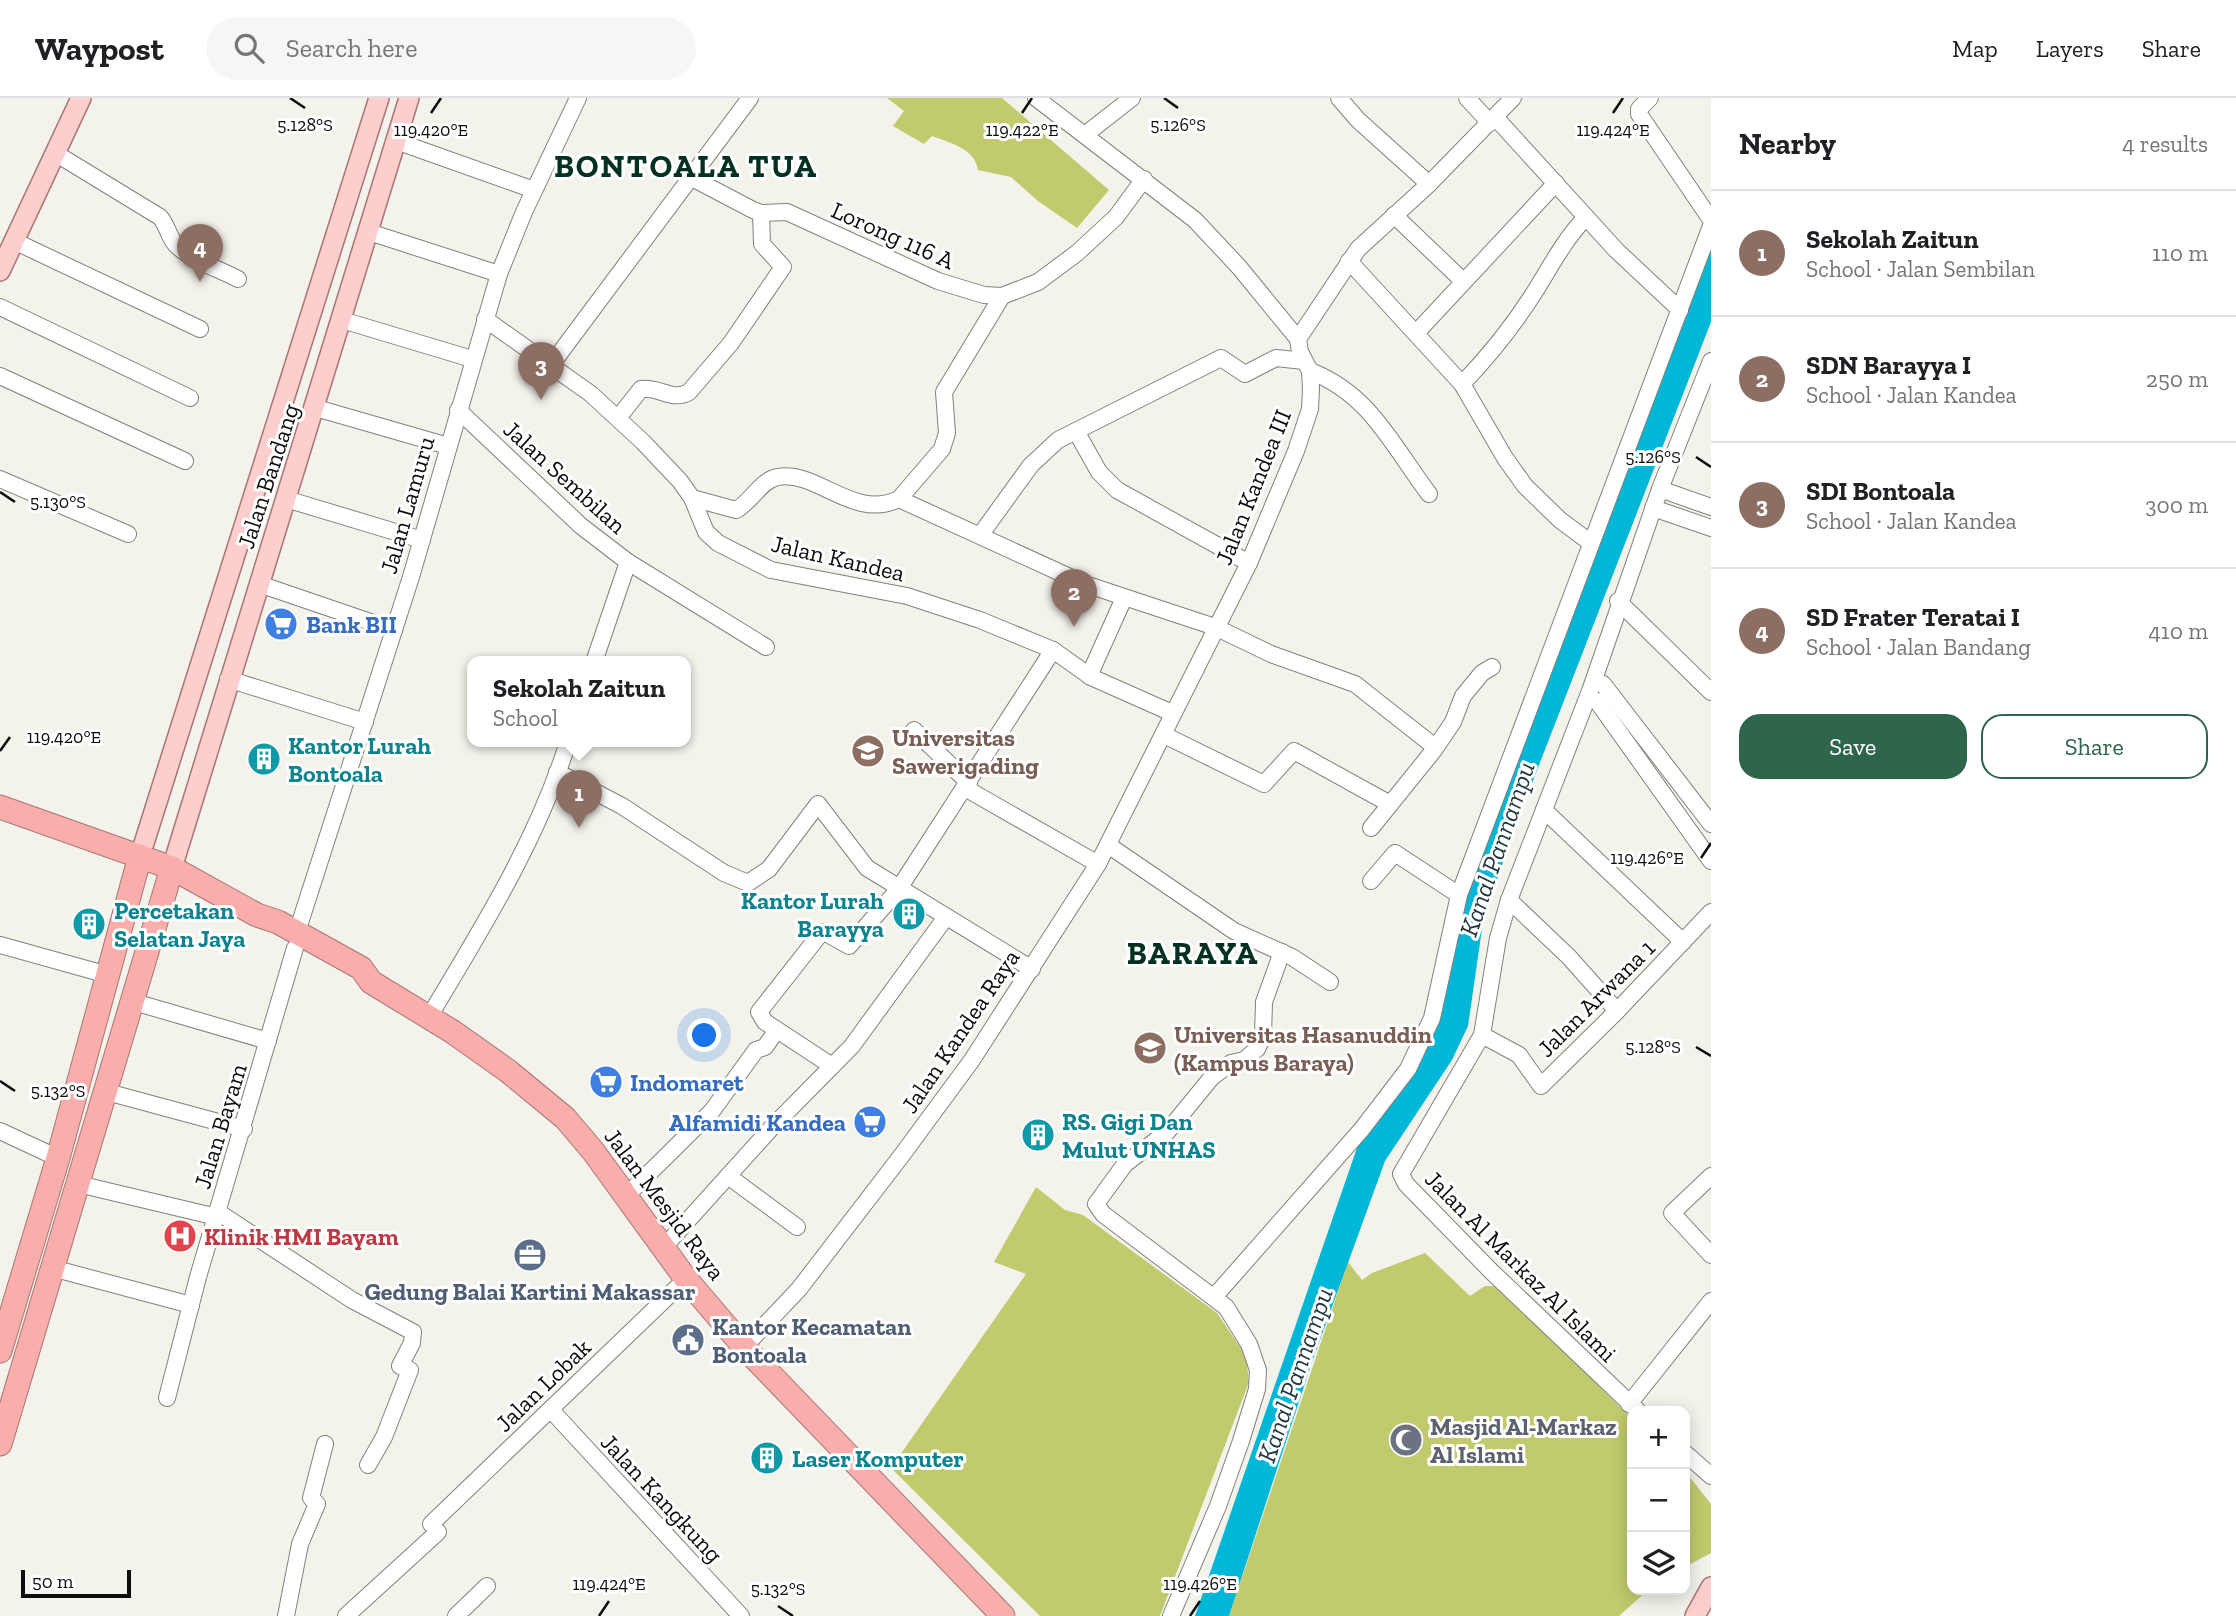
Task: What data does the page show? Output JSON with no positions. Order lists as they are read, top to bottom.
{
  "streets": {
    "highway": ["Jalan Mesjid Raya"],
    "main road": ["Jalan Bandang"],
    "street": [
      "Lorong 116 A",
      "Jalan Sembilan",
      "Jalan Kandea III",
      "Jalan Lamuru",
      "Jalan Kandea",
      "Jalan Arwana 1",
      "Jalan Kandea Raya",
      "Jalan Bayam",
      "Jalan Al Markaz Al Islami",
      "Jalan Lobak",
      "Jalan Kangkung"
    ]
  },
  "crossings": [
    ["Jalan Bandang", "Jalan Mesjid Raya"],
    ["Jalan Sembilan", "Jalan Lamuru"],
    ["Jalan Kandea III", "Jalan Kandea"],
    ["Jalan Kandea III", "Jalan Kandea Raya"],
    ["Jalan Lamuru", "Jalan Kandea"],
    ["Jalan Lamuru", "Jalan Bayam"],
    ["Jalan Lamuru", "Jalan Mesjid Raya"],
    ["Jalan Kandea", "Jalan Kandea Raya"],
    ["Jalan Arwana 1", "Jalan Al Markaz Al Islami"],
    ["Jalan Kandea Raya", "Jalan Mesjid Raya"],
    ["Jalan Bayam", "Jalan Mesjid Raya"],
    ["Jalan Mesjid Raya", "Jalan Lobak"],
    ["Jalan Lobak", "Jalan Kangkung"]
  ],
  "districts": ["BONTOALA TUA", "BARAYA"],
  "water": ["Kanal Pannampu"],
  "places": {
    "supermarket": ["Bank BII", "Indomaret", "Alfamidi Kandea"],
    "school or university": ["Universitas Sawerigading", "Universitas Hasanuddin (Kampus Baraya)"],
    "building": [
      "Kantor Lurah Bontoala",
      "Kantor Lurah Barayya",
      "Percetakan Selatan Jaya",
      "RS. Gigi Dan Mulut UNHAS",
      "Laser Komputer"
    ],
    "hospital": ["Klinik HMI Bayam"],
    "office": ["Gedung Balai Kartini Makassar"],
    "public building": ["Kantor Kecamatan Bontoala"],
    "mosque": ["Masjid Al-Markaz Al Islami"]
  },
  "scale_bar": "50 m",
  "page": {
    "header": "Waypost",
    "search": "Search here",
    "nav": ["Map", "Layers", "Share"],
    "heading": ["Nearby", "4 results"],
    "list": [
      {
        "mark": "1",
        "name": "Sekolah Zaitun",
        "note": "School · Jalan Sembilan",
        "value": "110 m"
      },
      {
        "mark": "2",
        "name": "SDN Barayya I",
        "note": "School · Jalan Kandea",
        "value": "250 m"
      },
      {
        "mark": "3",
        "name": "SDI Bontoala",
        "note": "School · Jalan Kandea",
        "value": "300 m"
      },
      {
        "mark": "4",
        "name": "SD Frater Teratai I",
        "note": "School · Jalan Bandang",
        "value": "410 m"
      }
    ],
    "pins": [
      "4",
      "3",
      "2",
      "1"
    ],
    "popup": ["Sekolah Zaitun", "School"],
    "buttons": ["Save", "Share"],
    "map_buttons": ["+", "−"],
    "scale": "50 m"
  },
  "coordinates": [
    "5.128°S",
    "5.126°S",
    "119.420°E",
    "119.422°E",
    "119.424°E",
    "5.130°S",
    "119.426°E",
    "5.132°S"
  ]
}
